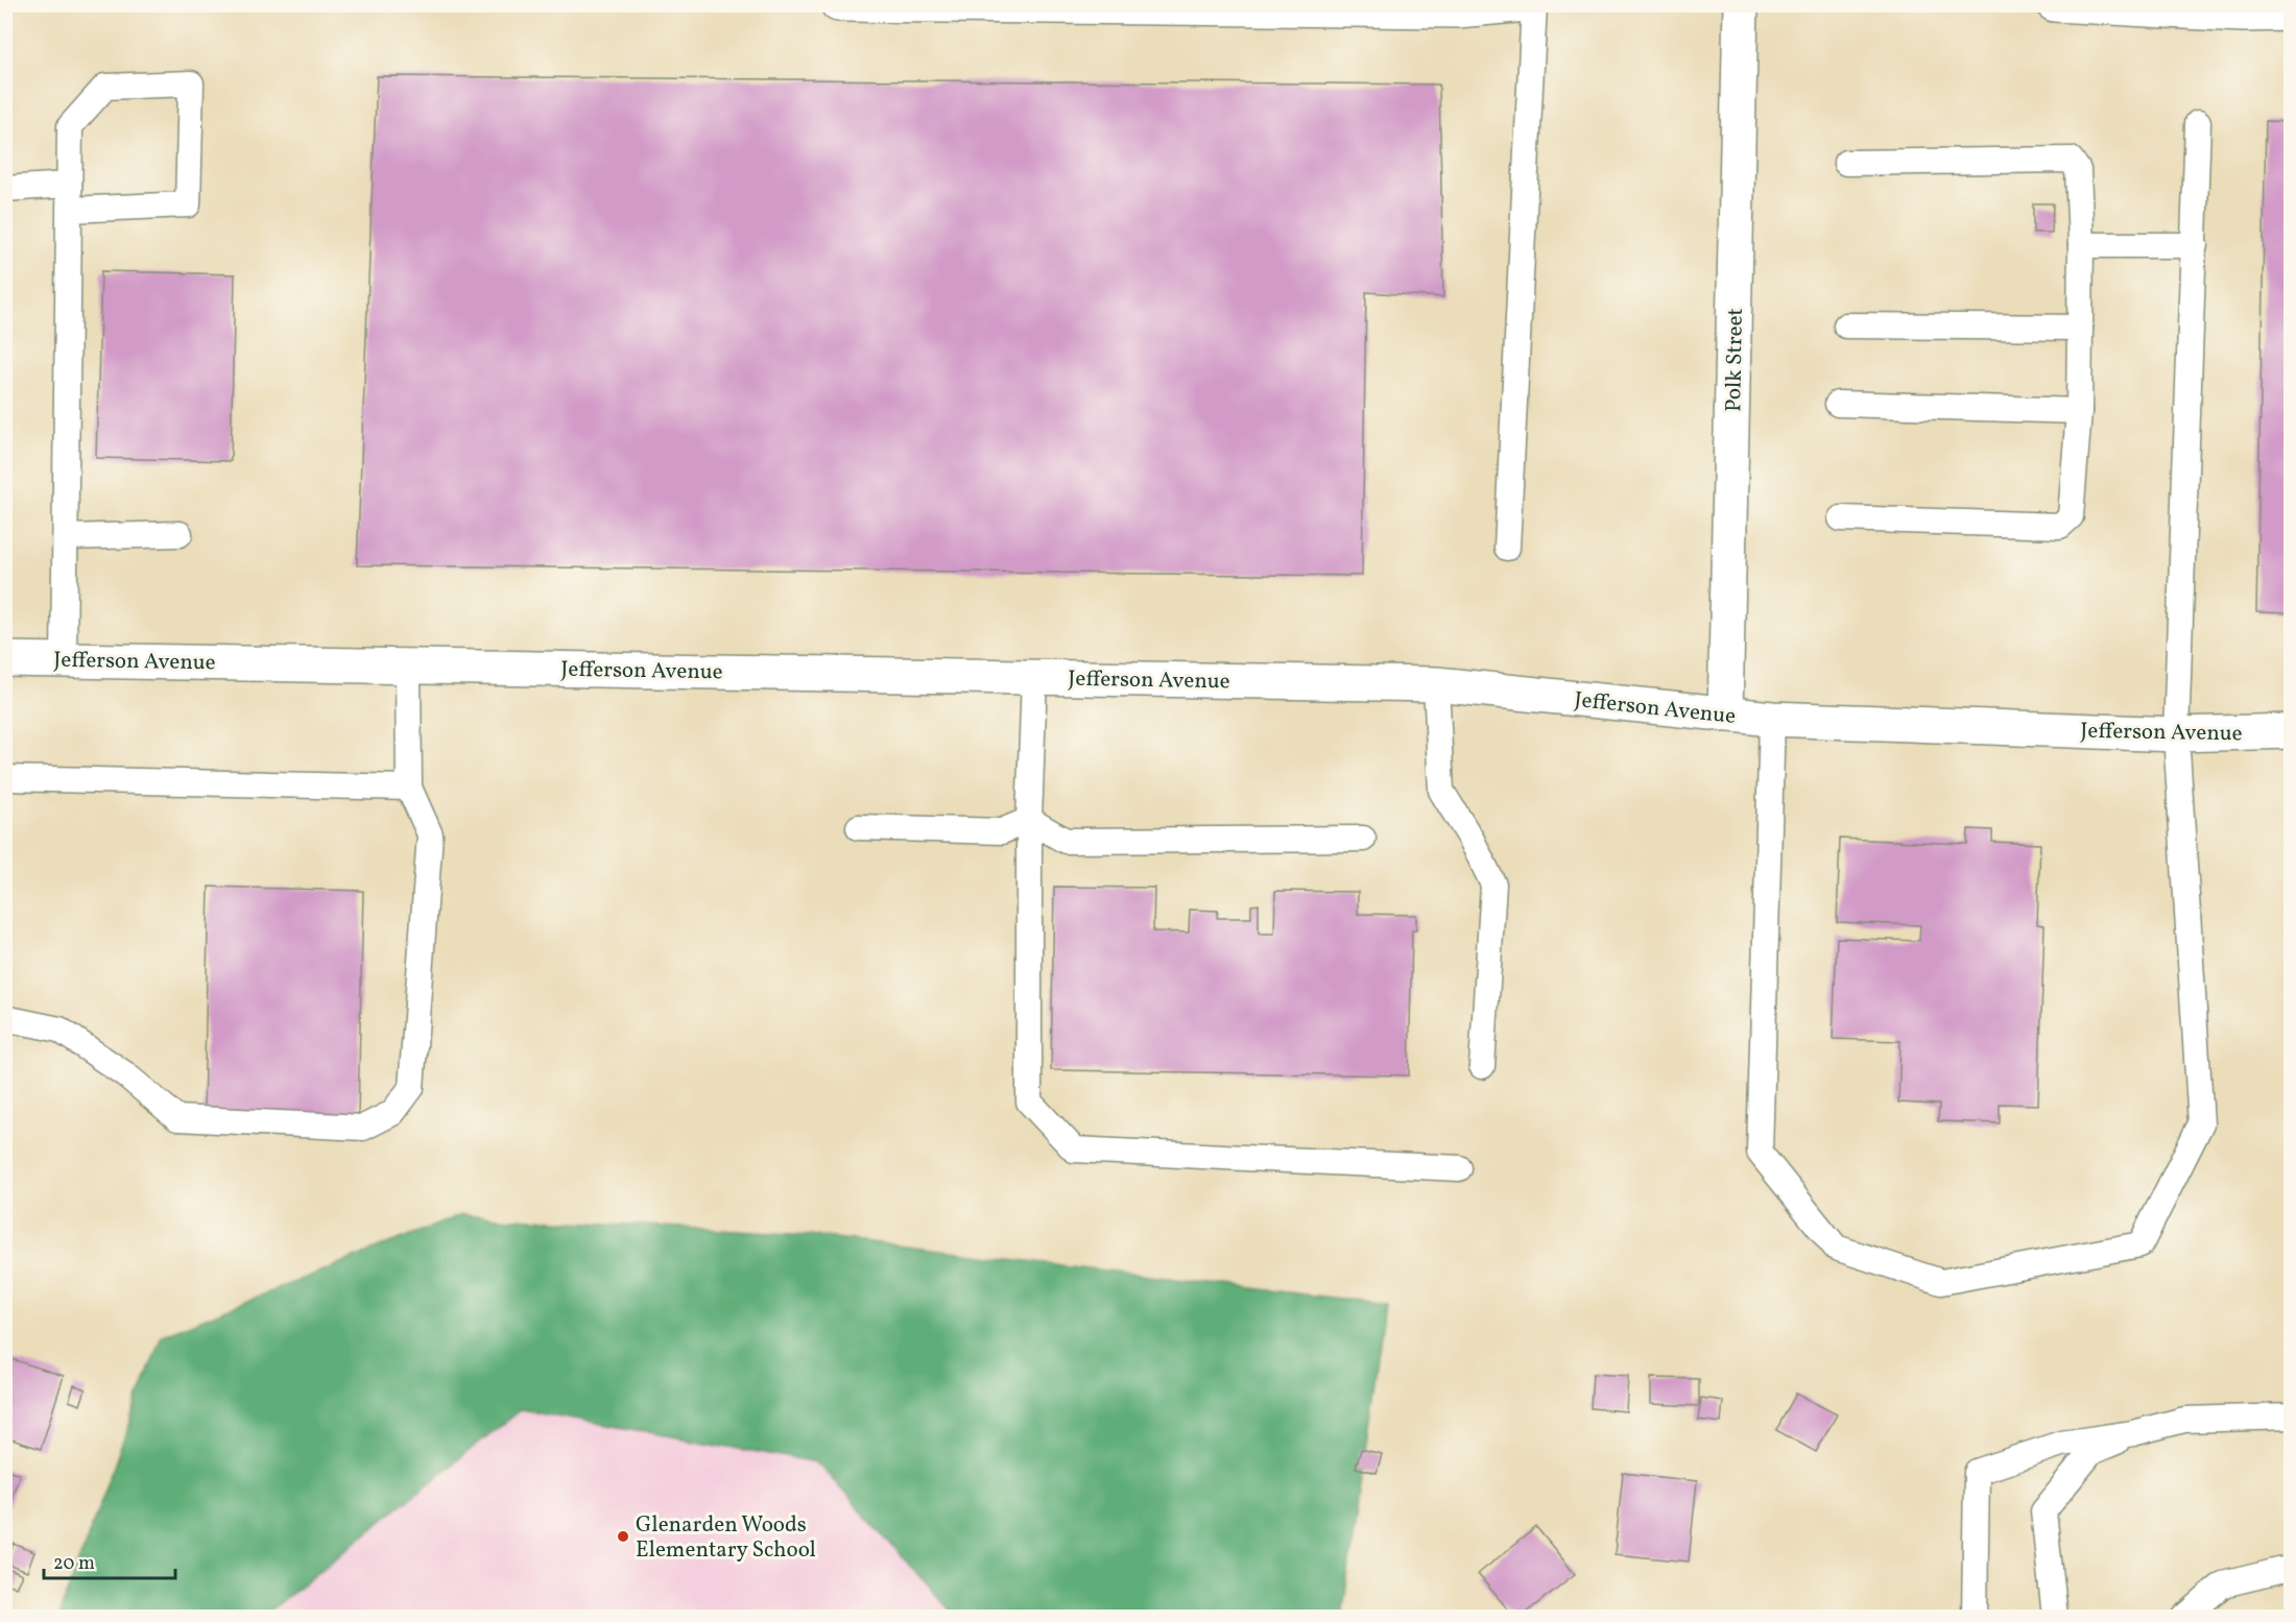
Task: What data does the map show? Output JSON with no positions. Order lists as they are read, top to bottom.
{
  "streets": {
    "street": ["Polk Street", "Jefferson Avenue"]
  },
  "crossings": [
    ["Polk Street", "Jefferson Avenue"]
  ],
  "places": ["Glenarden Woods Elementary School"],
  "scale_bar": "20 m"
}
